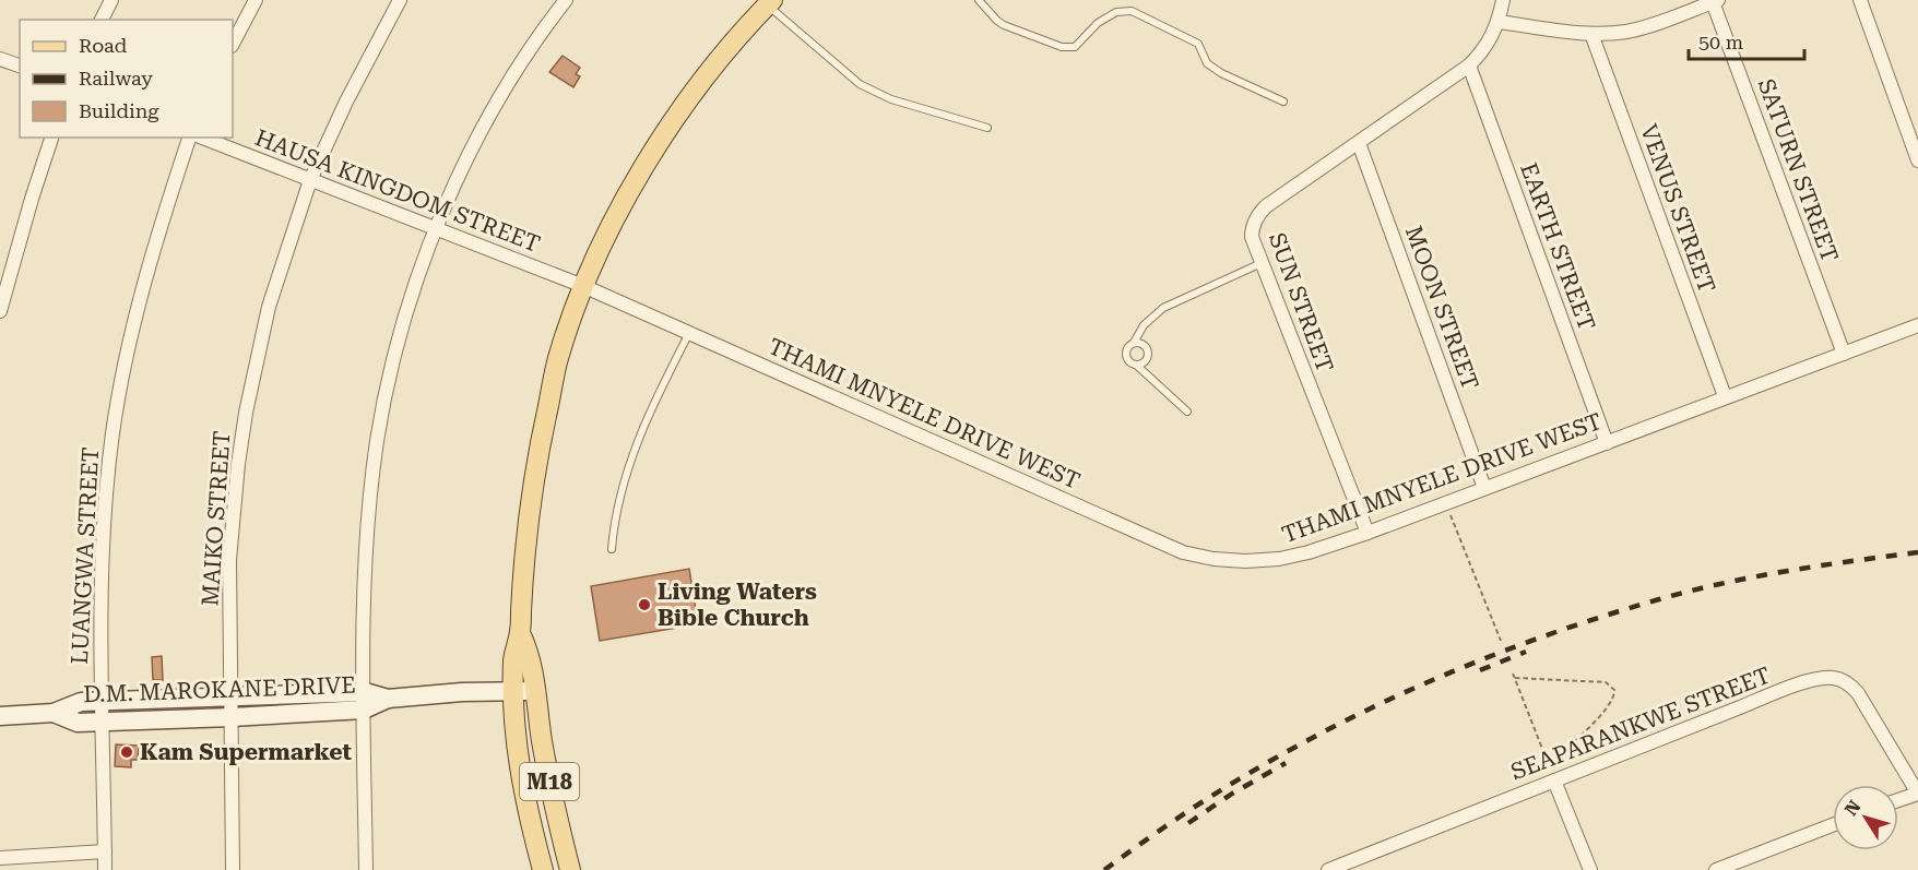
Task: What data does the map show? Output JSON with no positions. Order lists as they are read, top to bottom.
{
  "streets": {
    "main road": ["D.M. MAROKANE DRIVE", "M18"],
    "street": [
      "SATURN STREET",
      "HAUSA KINGDOM STREET",
      "VENUS STREET",
      "EARTH STREET",
      "SUN STREET",
      "MOON STREET",
      "THAMI MNYELE DRIVE WEST",
      "MAIKO STREET",
      "LUANGWA STREET",
      "SEAPARANKWE STREET"
    ]
  },
  "crossings": [
    ["SATURN STREET", "THAMI MNYELE DRIVE WEST"],
    ["HAUSA KINGDOM STREET", "THAMI MNYELE DRIVE WEST"],
    ["HAUSA KINGDOM STREET", "MAIKO STREET"],
    ["VENUS STREET", "THAMI MNYELE DRIVE WEST"],
    ["EARTH STREET", "SUN STREET"],
    ["EARTH STREET", "THAMI MNYELE DRIVE WEST"],
    ["SUN STREET", "MOON STREET"],
    ["SUN STREET", "THAMI MNYELE DRIVE WEST"],
    ["MOON STREET", "THAMI MNYELE DRIVE WEST"],
    ["MAIKO STREET", "D.M. MAROKANE DRIVE"],
    ["LUANGWA STREET", "D.M. MAROKANE DRIVE"],
    ["D.M. MAROKANE DRIVE", "M18"]
  ],
  "places": ["Living Waters Bible Church", "Kam Supermarket"],
  "legend": ["Road", "Railway", "Building"],
  "scale_bar": "50 m",
  "north": "top left"
}
